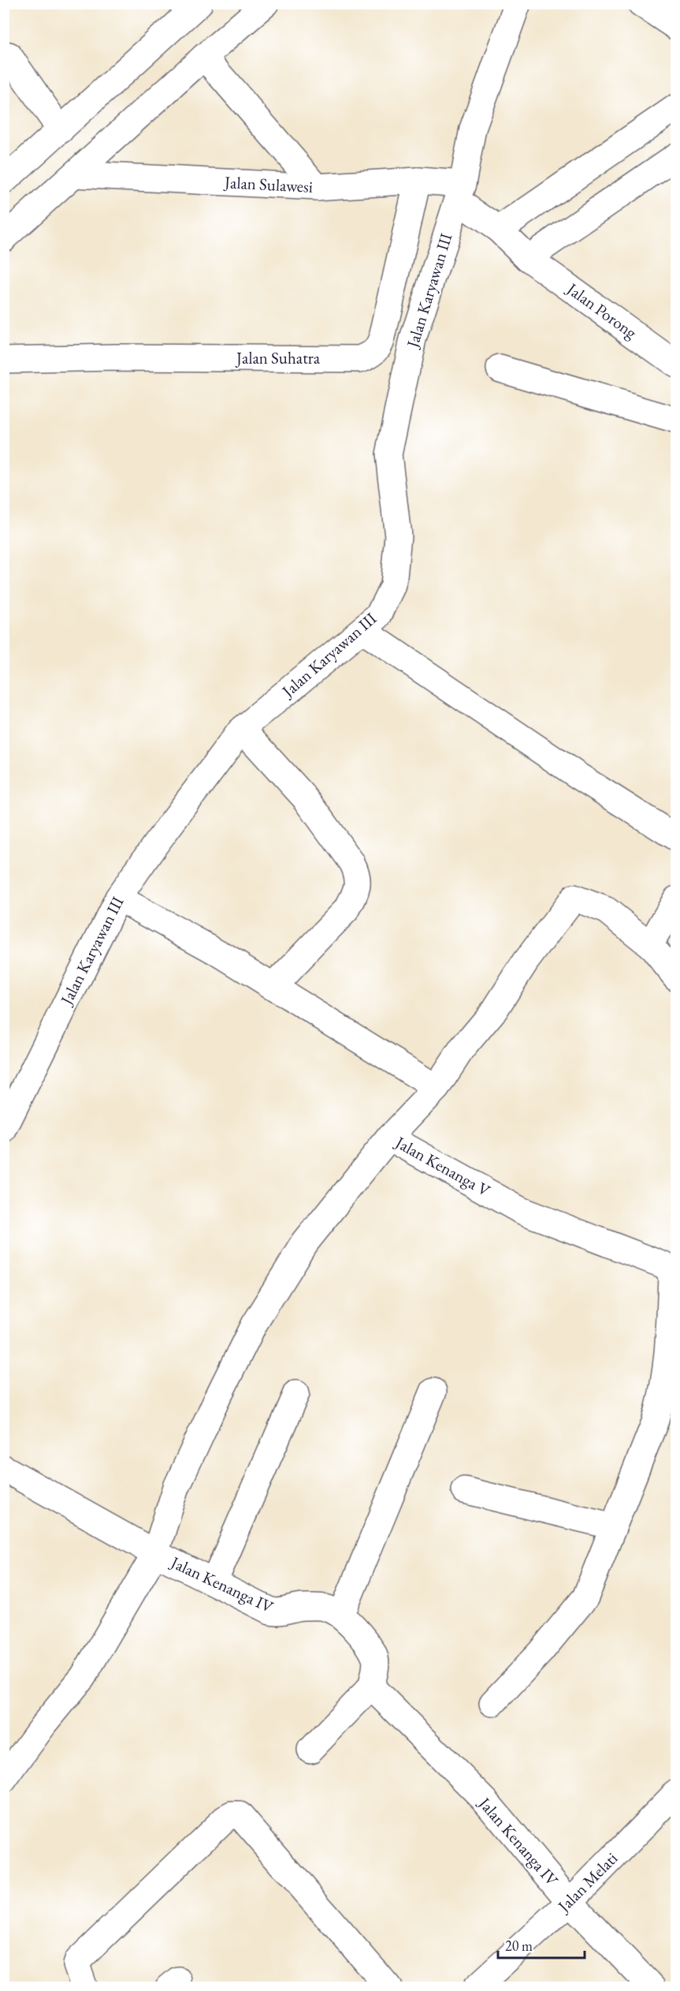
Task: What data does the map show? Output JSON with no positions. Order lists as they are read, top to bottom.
{
  "streets": {
    "street": [
      "Jalan Sulawesi",
      "Jalan Karyawan III",
      "Jalan Porong",
      "Jalan Suhatra",
      "Jalan Kenanga V",
      "Jalan Kenanga IV",
      "Jalan Melati"
    ]
  },
  "crossings": [
    ["Jalan Sulawesi", "Jalan Karyawan III"],
    ["Jalan Sulawesi", "Jalan Porong"],
    ["Jalan Sulawesi", "Jalan Suhatra"],
    ["Jalan Karyawan III", "Jalan Porong"],
    ["Jalan Kenanga IV", "Jalan Melati"]
  ],
  "scale_bar": "20 m"
}
